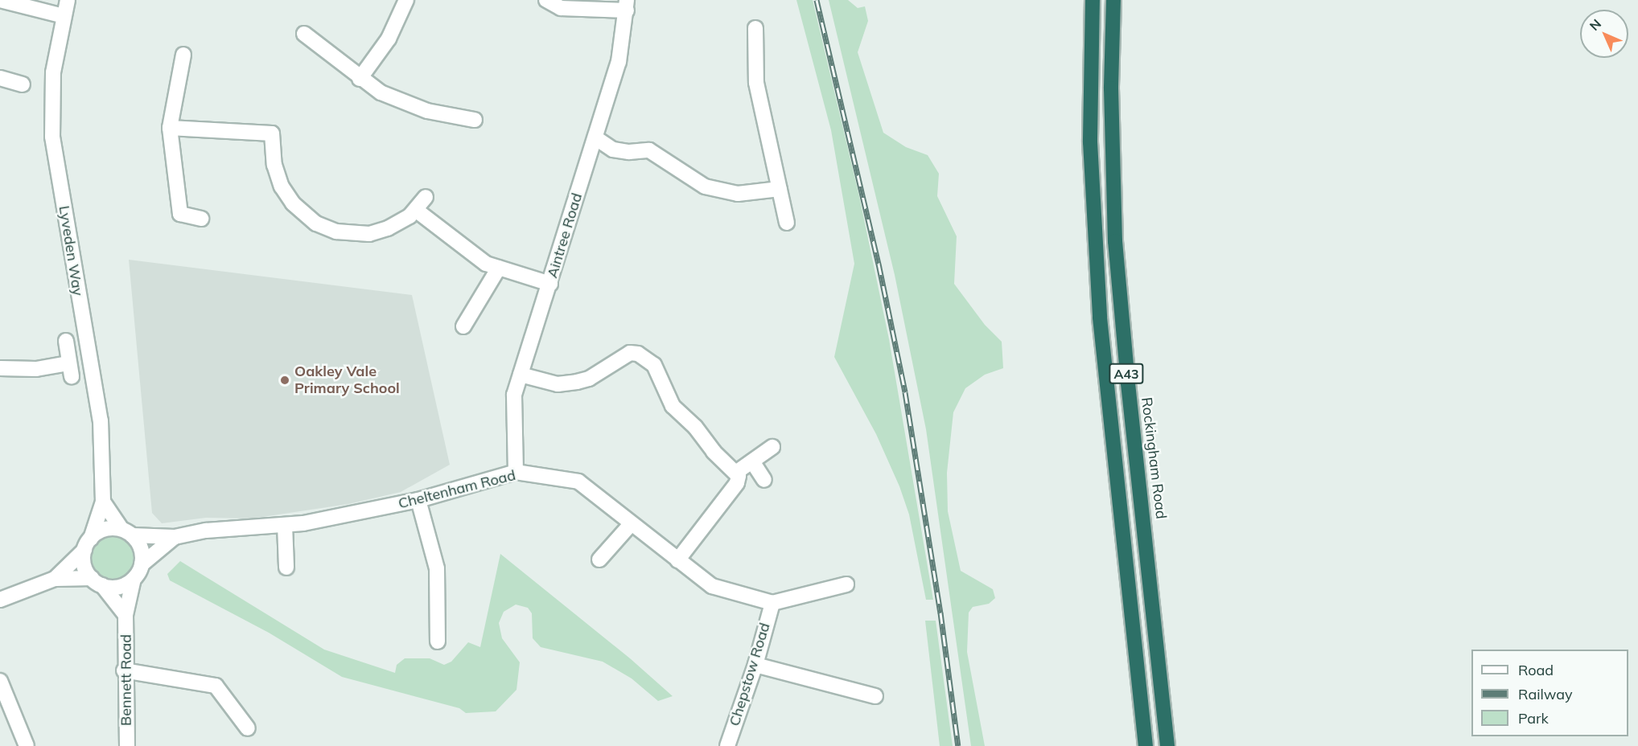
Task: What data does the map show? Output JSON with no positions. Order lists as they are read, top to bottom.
{
  "streets": {
    "highway": ["A43", "Rockingham Road"],
    "street": [
      "Aintree Road",
      "Lyveden Way",
      "Cheltenham Road",
      "Chepstow Road",
      "Bennett Road"
    ]
  },
  "crossings": [
    ["Aintree Road", "Cheltenham Road"],
    ["Lyveden Way", "Cheltenham Road"],
    ["Lyveden Way", "Bennett Road"],
    ["Cheltenham Road", "Chepstow Road"],
    ["Cheltenham Road", "Bennett Road"]
  ],
  "places": ["Oakley Vale Primary School"],
  "legend": ["Road", "Railway", "Park"],
  "north": "top left"
}
